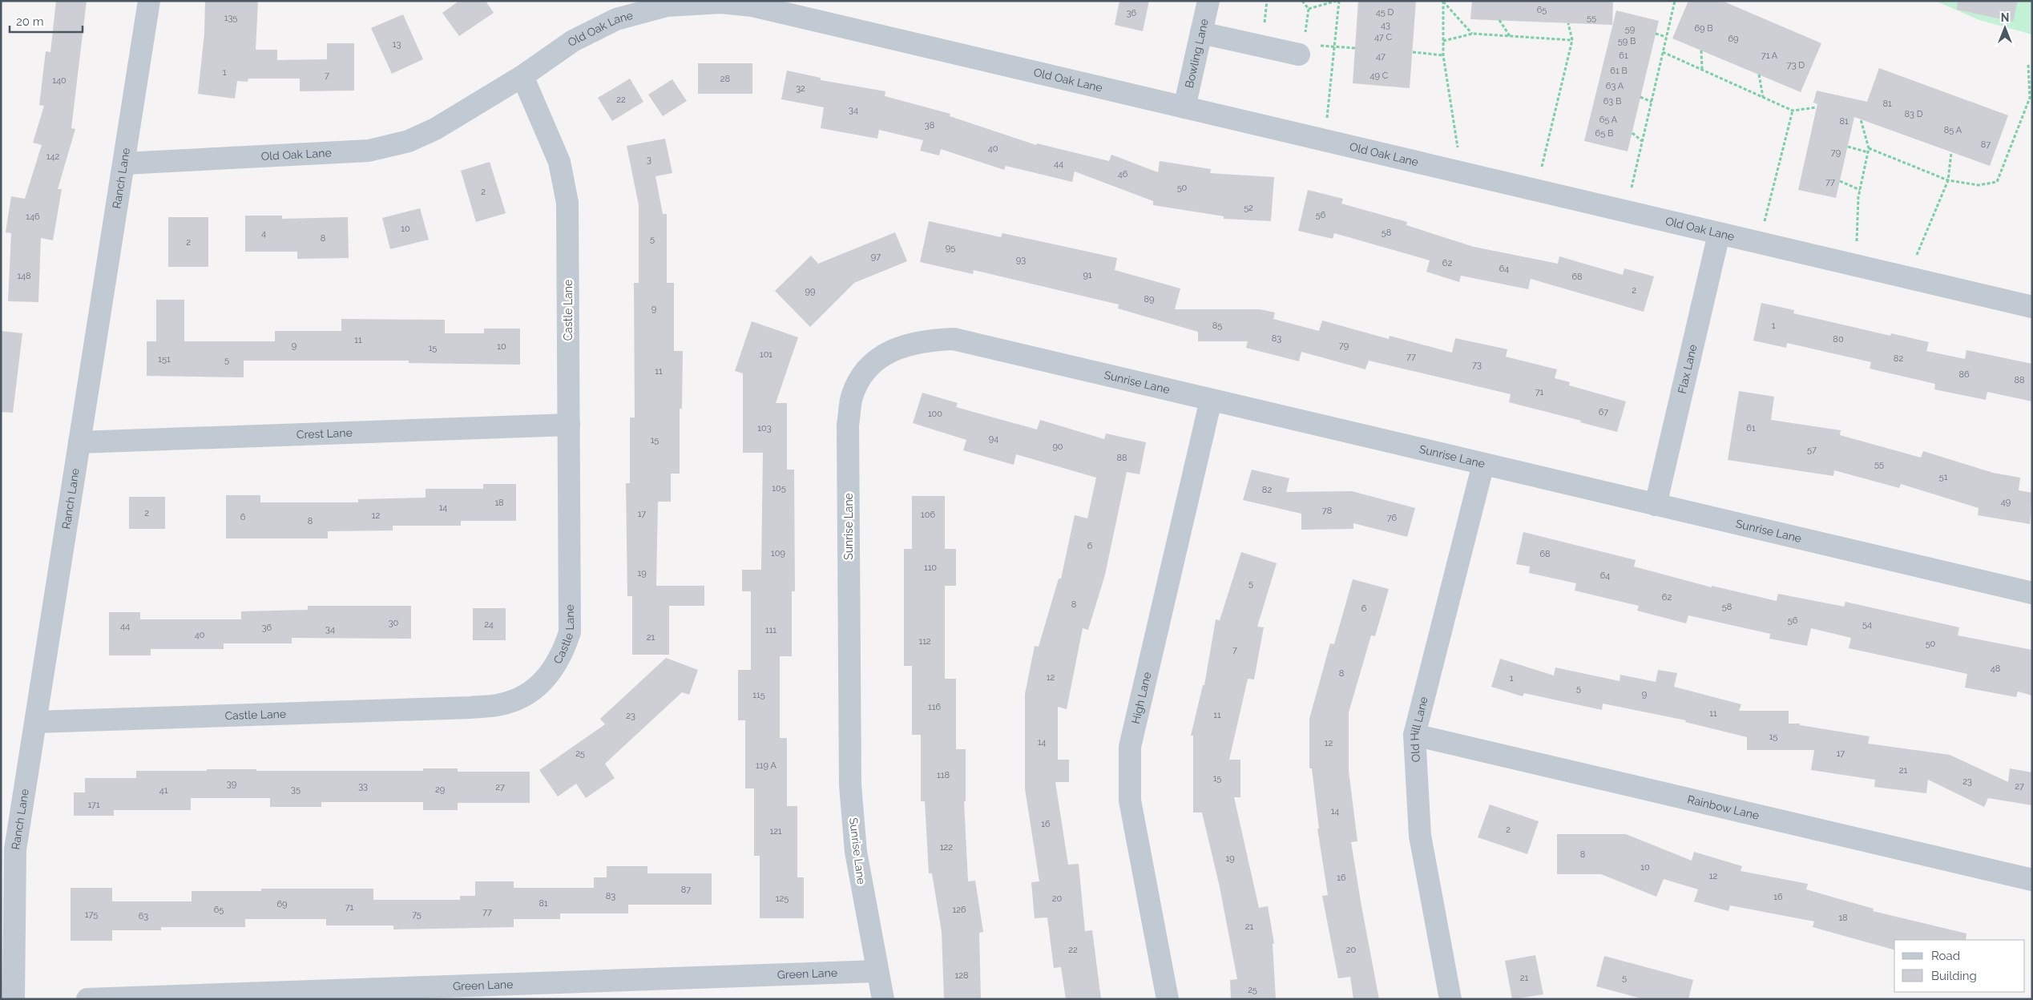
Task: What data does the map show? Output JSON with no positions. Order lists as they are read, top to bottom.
{
  "streets": {
    "street": [
      "Old Oak Lane",
      "Bowling Lane",
      "Ranch Lane",
      "Castle Lane",
      "Flax Lane",
      "Sunrise Lane",
      "Crest Lane",
      "High Lane",
      "Old Hill Lane",
      "Rainbow Lane",
      "Green Lane"
    ]
  },
  "crossings": [
    ["Old Oak Lane", "Bowling Lane"],
    ["Old Oak Lane", "Ranch Lane"],
    ["Old Oak Lane", "Castle Lane"],
    ["Old Oak Lane", "Flax Lane"],
    ["Ranch Lane", "Castle Lane"],
    ["Ranch Lane", "Crest Lane"],
    ["Castle Lane", "Crest Lane"],
    ["Flax Lane", "Sunrise Lane"],
    ["Sunrise Lane", "High Lane"],
    ["Sunrise Lane", "Old Hill Lane"],
    ["Sunrise Lane", "Green Lane"],
    ["Old Hill Lane", "Rainbow Lane"]
  ],
  "house_numbers": [
    "65",
    "45 D",
    "36",
    "135",
    "55",
    "43",
    "69 B",
    "59",
    "47 C",
    "69",
    "59 B",
    "13",
    "61",
    "71 A",
    "47",
    "73 D",
    "61 B",
    "1",
    "7",
    "49 C",
    "28",
    "140",
    "63 A",
    "32",
    "22",
    "63 B",
    "81",
    "34",
    "83 D",
    "65 A",
    "81",
    "38",
    "85 A",
    "65 B",
    "87",
    "40",
    "79",
    "142",
    "3",
    "44",
    "46",
    "77",
    "50",
    "2",
    "52",
    "56",
    "146",
    "10",
    "58",
    "4",
    "8",
    "5",
    "2",
    "95",
    "97",
    "93",
    "62",
    "64",
    "91",
    "148",
    "68",
    "2",
    "99",
    "89",
    "9",
    "85",
    "1",
    "83",
    "80",
    "11",
    "9",
    "79",
    "10",
    "15",
    "101",
    "77",
    "82",
    "151",
    "5",
    "73",
    "11",
    "86",
    "88",
    "71",
    "67",
    "100",
    "103",
    "61",
    "94",
    "15",
    "90",
    "57",
    "88",
    "55",
    "51",
    "105",
    "82",
    "49",
    "18",
    "14",
    "78",
    "2",
    "17",
    "106",
    "12",
    "6",
    "76",
    "8",
    "6",
    "109",
    "68",
    "110",
    "19",
    "64",
    "5",
    "62",
    "8",
    "58",
    "6",
    "56",
    "30",
    "24",
    "54",
    "44",
    "36",
    "34",
    "111",
    "40",
    "21",
    "112",
    "50",
    "7",
    "48",
    "8",
    "12",
    "1",
    "5",
    "9",
    "115",
    "116",
    "11",
    "11",
    "23",
    "15",
    "14",
    "12",
    "25",
    "17",
    "119 A",
    "21",
    "118",
    "15",
    "23",
    "39",
    "33",
    "27",
    "27",
    "35",
    "29",
    "41",
    "171",
    "14",
    "16",
    "2",
    "121",
    "122",
    "8",
    "19",
    "10",
    "12",
    "16",
    "87",
    "83",
    "16",
    "125",
    "20",
    "81",
    "69",
    "71",
    "65",
    "126",
    "77",
    "175",
    "75",
    "63",
    "18",
    "21",
    "22",
    "20",
    "128",
    "21",
    "5",
    "25"
  ],
  "legend": ["Road", "Building"],
  "scale_bar": "20 m",
  "north": "top"
}
